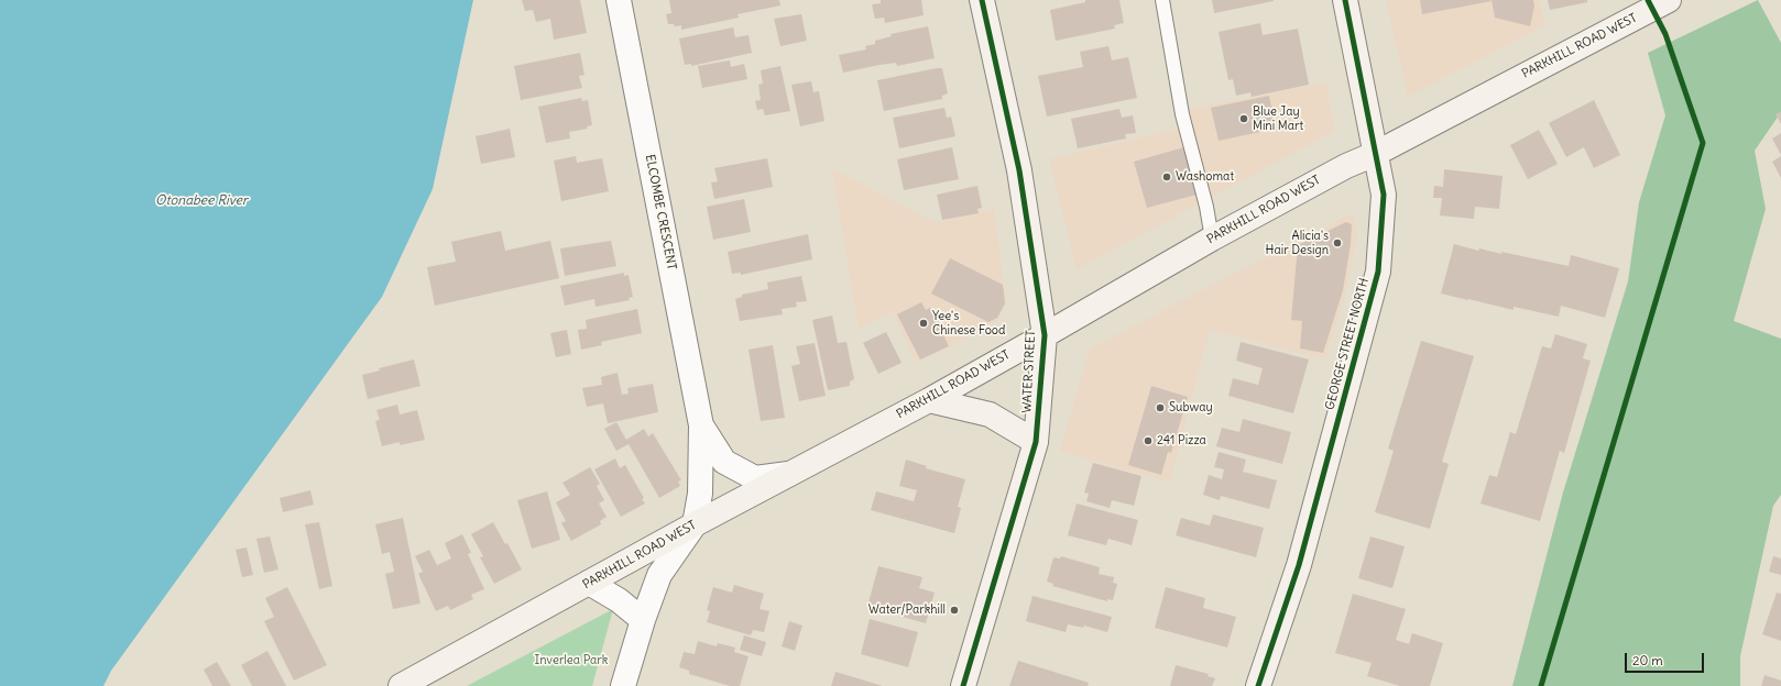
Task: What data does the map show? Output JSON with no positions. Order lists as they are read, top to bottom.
{
  "streets": {
    "main road": ["PARKHILL ROAD WEST", "GEORGE STREET NORTH", "WATER STREET"],
    "street": ["ELCOMBE CRESCENT"]
  },
  "crossings": [
    ["PARKHILL ROAD WEST", "ELCOMBE CRESCENT"],
    ["PARKHILL ROAD WEST", "GEORGE STREET NORTH"],
    ["PARKHILL ROAD WEST", "WATER STREET"]
  ],
  "water": ["Otonabee River"],
  "parks": ["Inverlea Park"],
  "places": [
    "Blue Jay Mini Mart",
    "Washomat",
    "Alicia's Hair Design",
    "Yee's Chinese Food",
    "Subway",
    "241 Pizza",
    "Water/Parkhill"
  ],
  "scale_bar": "20 m"
}
